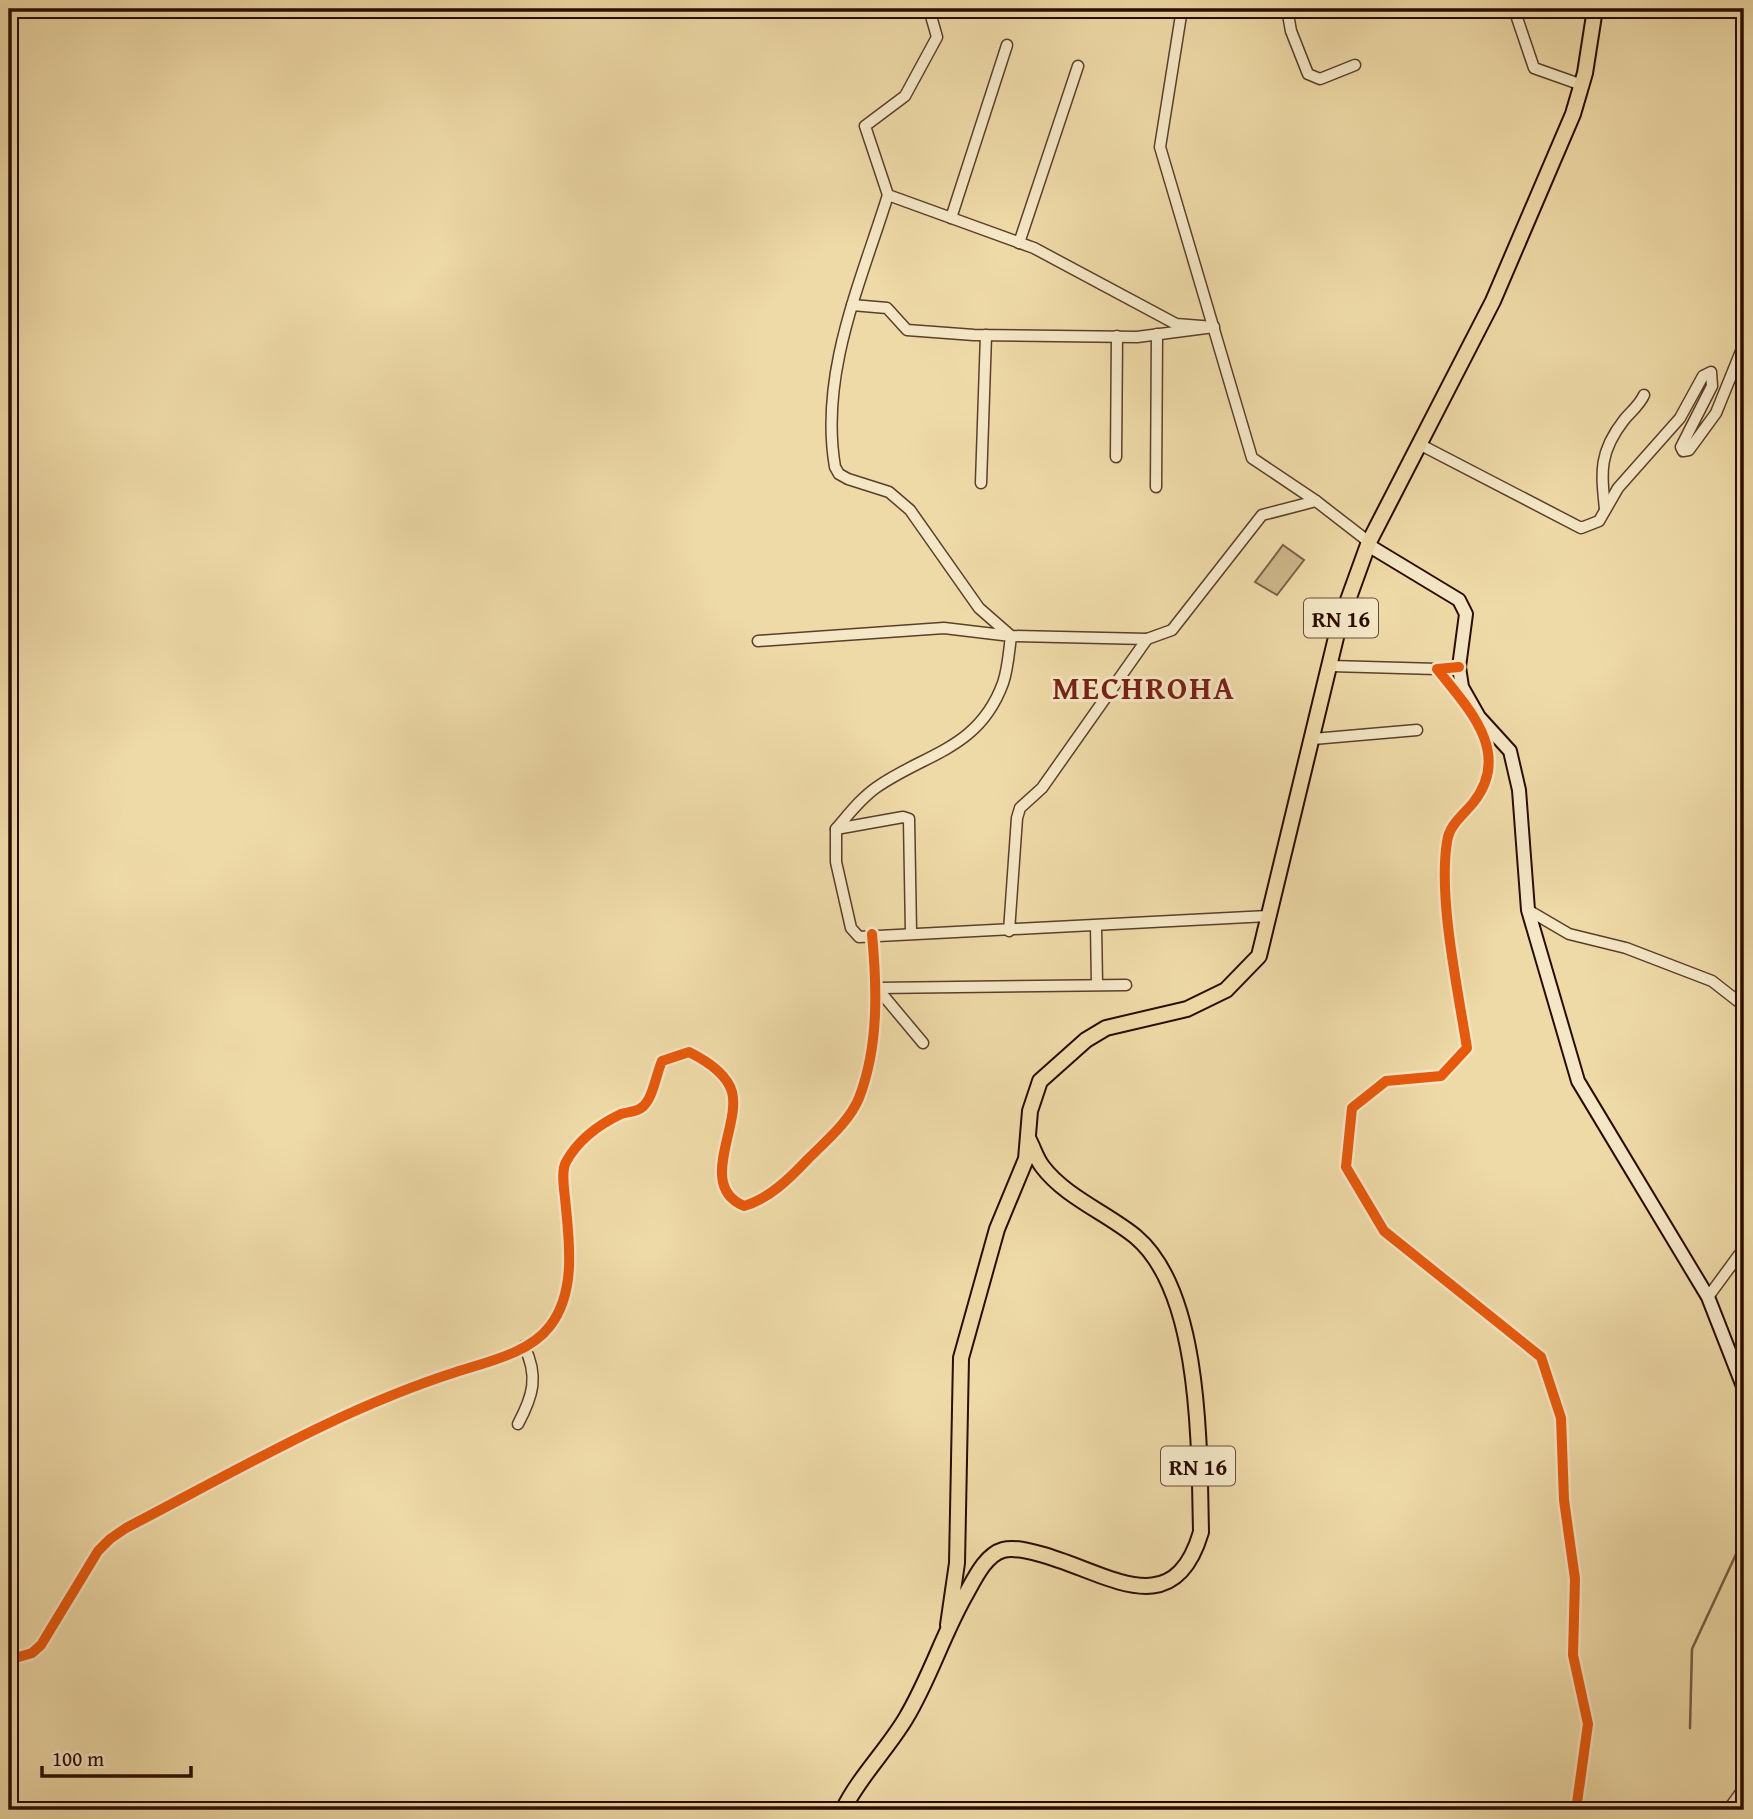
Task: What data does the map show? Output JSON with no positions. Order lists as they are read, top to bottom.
{
  "streets": {
    "main road": ["RN 16"]
  },
  "districts": ["MECHROHA"],
  "scale_bar": "100 m"
}
